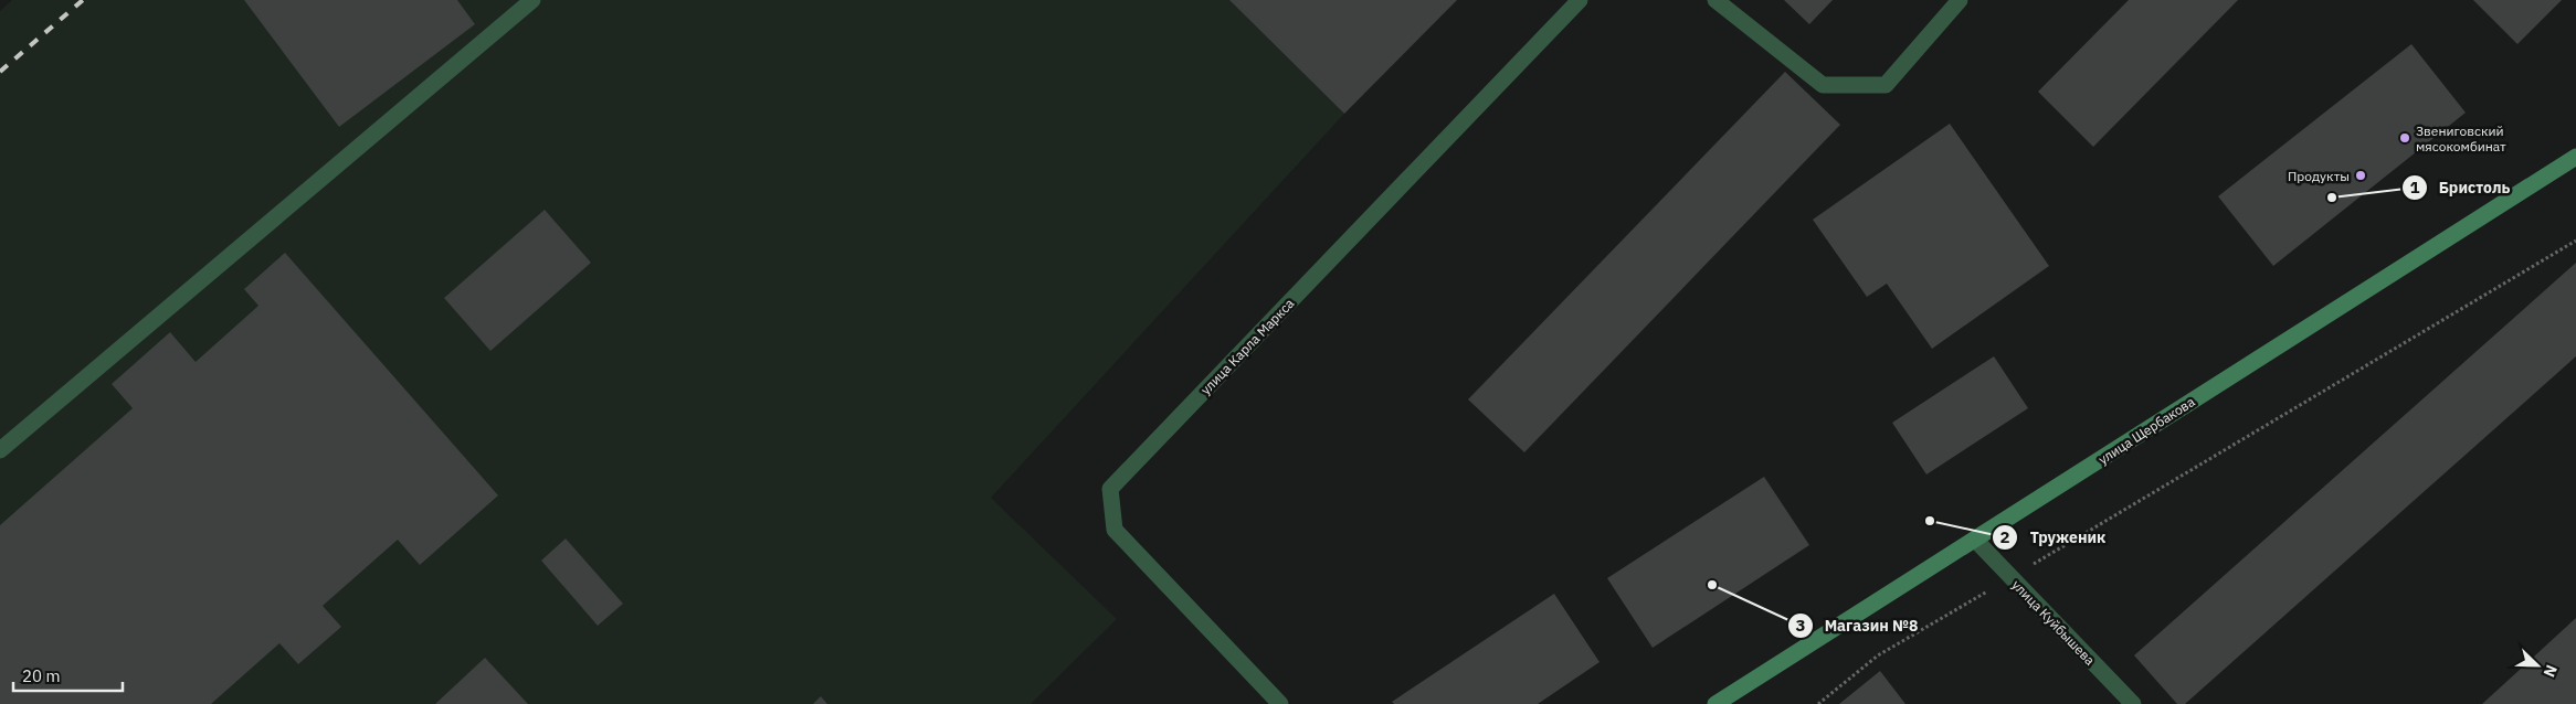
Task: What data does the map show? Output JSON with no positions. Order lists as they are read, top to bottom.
{
  "streets": {
    "main road": ["улица Щербакова"],
    "street": ["улица Карла Маркса", "улица Куйбышева"]
  },
  "crossings": [
    ["улица Щербакова", "улица Куйбышева"]
  ],
  "places": [
    "Звениговский мясокомбинат",
    "Продукты",
    "Бристоль",
    "Труженик",
    "Магазин №8"
  ],
  "scale_bar": "20 m",
  "north": "bottom right"
}
